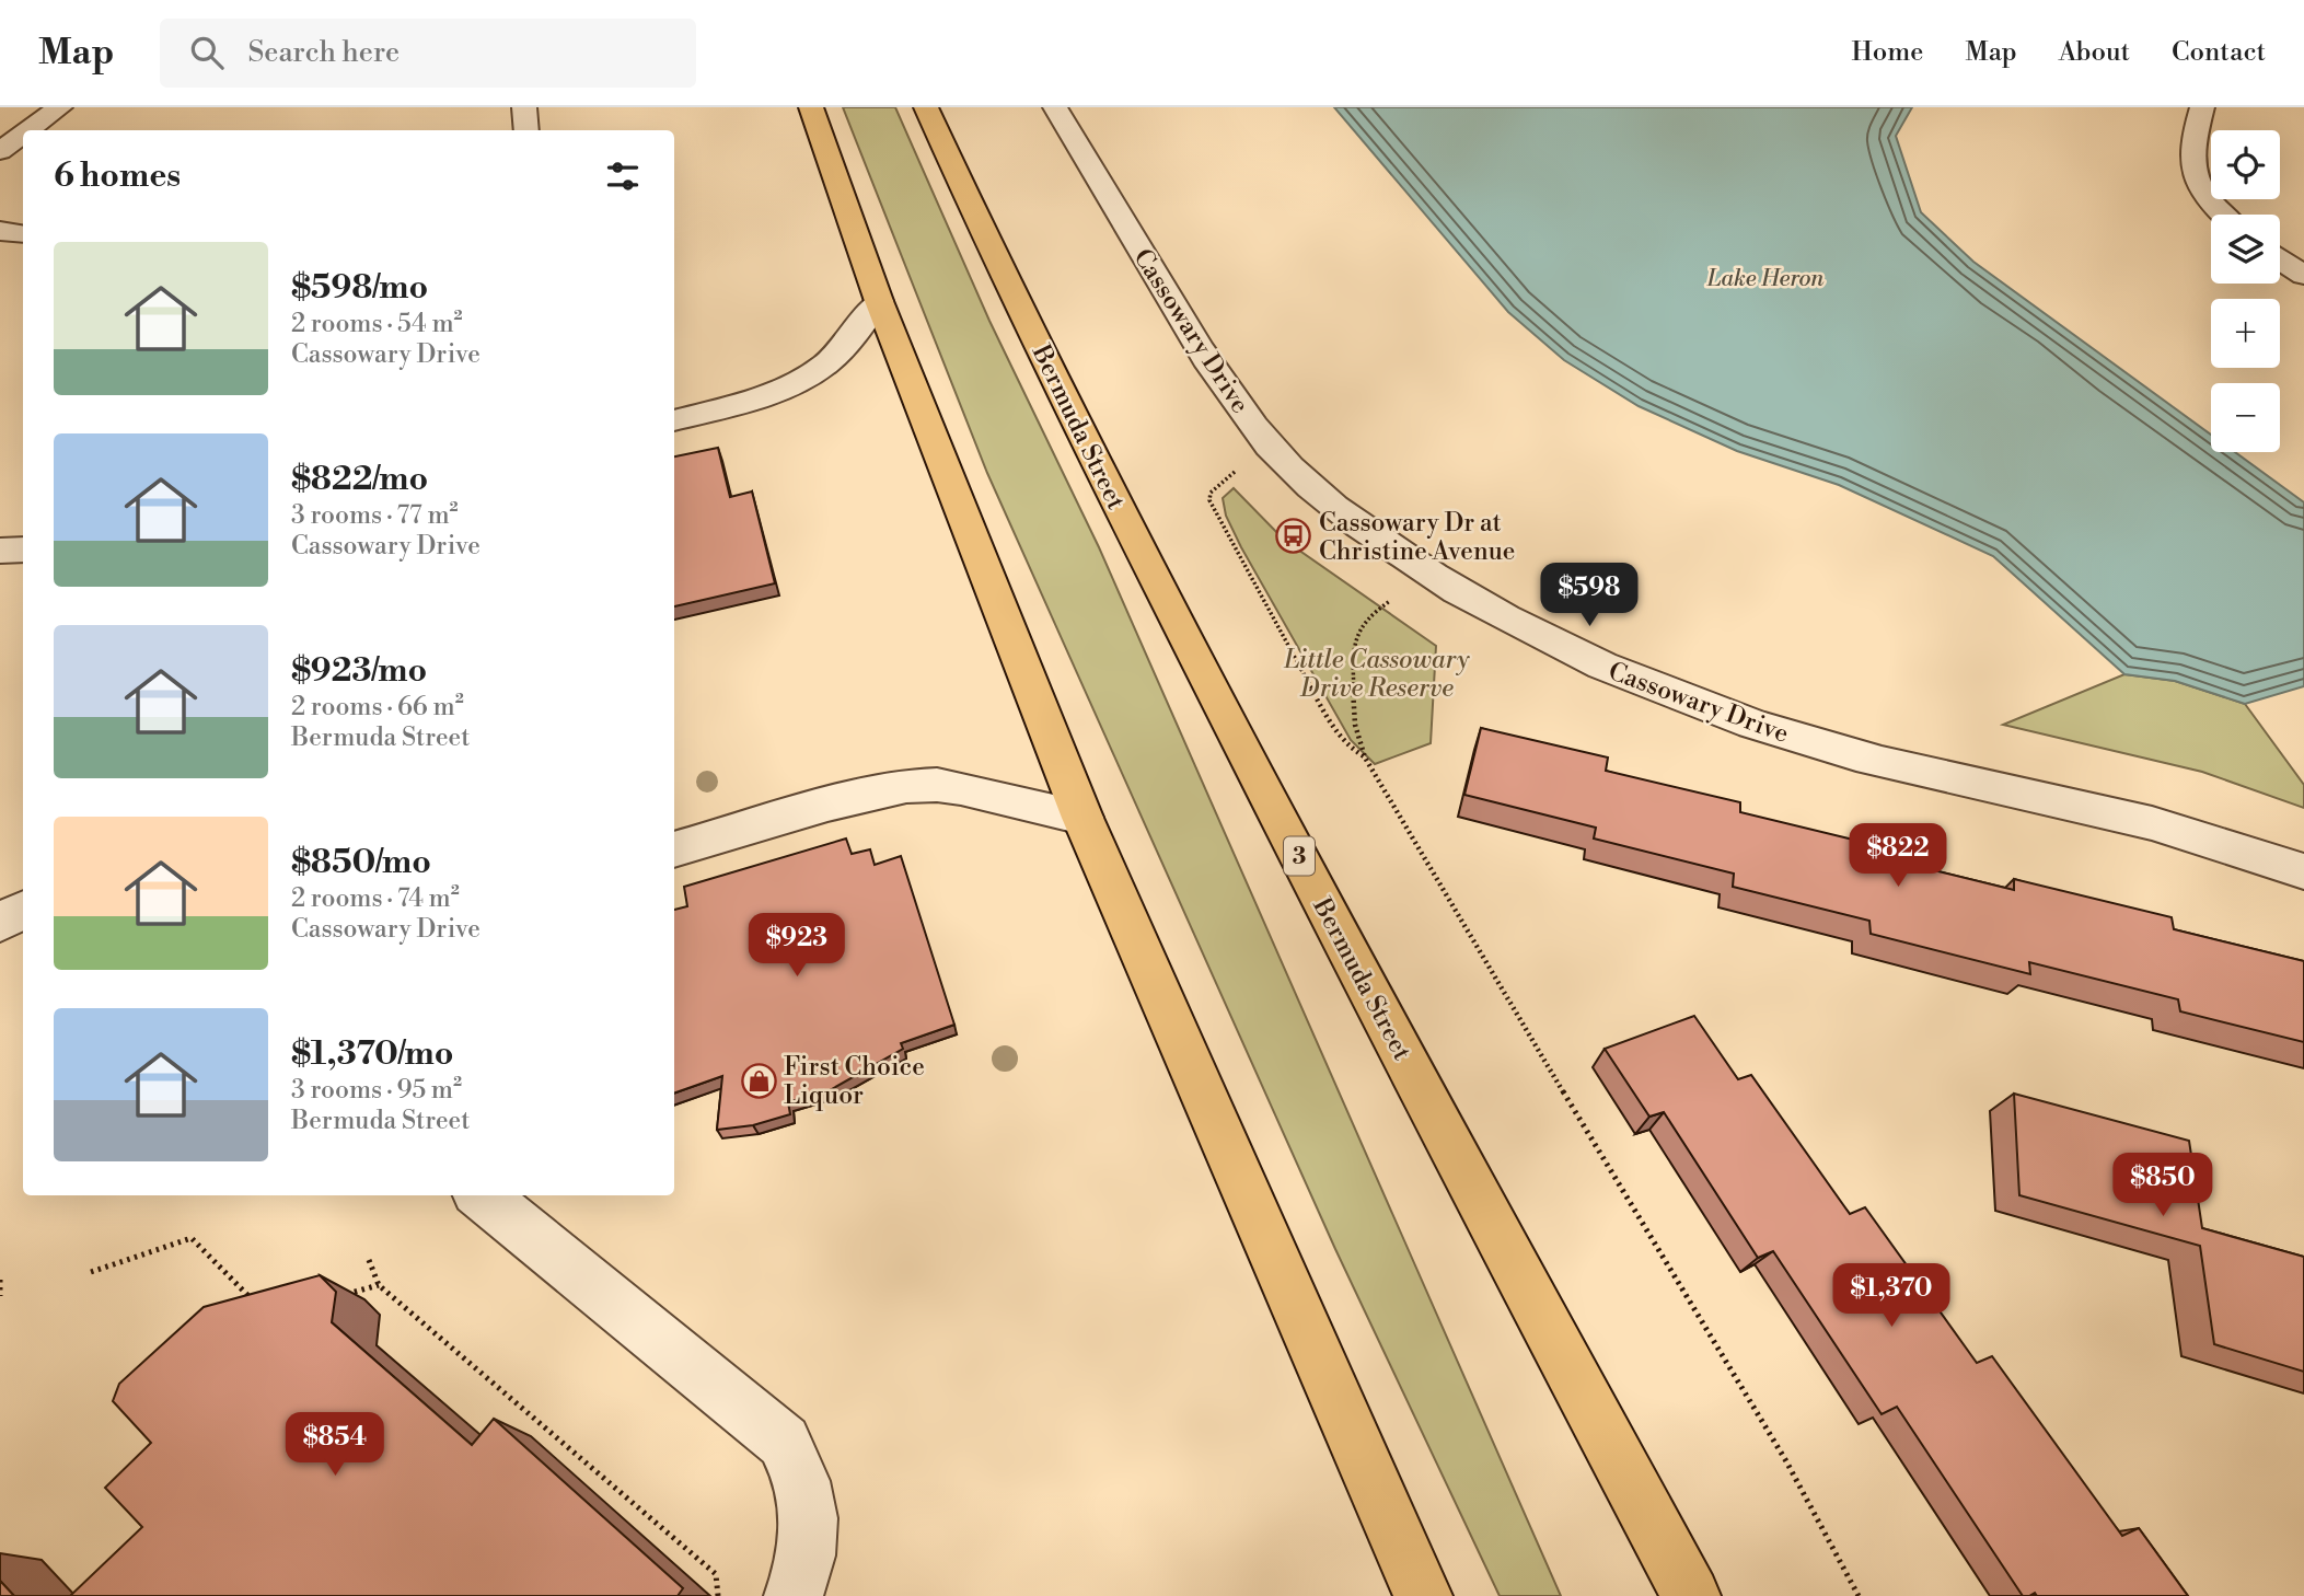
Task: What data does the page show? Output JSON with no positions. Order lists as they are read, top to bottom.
{
  "streets": {
    "main road": ["Bermuda Street", "3"],
    "street": ["Cassowary Drive"]
  },
  "water": ["Lake Heron"],
  "parks": ["Little Cassowary Drive Reserve"],
  "places": {
    "bus stop": ["Cassowary Dr at Christine Avenue"],
    "shop": ["First Choice Liquor"]
  },
  "page": {
    "header": "Map",
    "search": "Search here",
    "nav": [
      "Home",
      "Map",
      "About",
      "Contact"
    ],
    "map_buttons": ["+", "−"],
    "heading": "6 homes",
    "list": [
      {
        "name": "$598/mo",
        "note": "2 rooms · 54 m² · Cassowary Drive"
      },
      {
        "name": "$822/mo",
        "note": "3 rooms · 77 m² · Cassowary Drive"
      },
      {
        "name": "$923/mo",
        "note": "2 rooms · 66 m² · Bermuda Street"
      },
      {
        "name": "$850/mo",
        "note": "2 rooms · 74 m² · Cassowary Drive"
      },
      {
        "name": "$1,370/mo",
        "note": "3 rooms · 95 m² · Bermuda Street"
      }
    ],
    "price": [
      "$598",
      "$822",
      "$923",
      "$850",
      "$1,370",
      "$854"
    ]
  }
}
